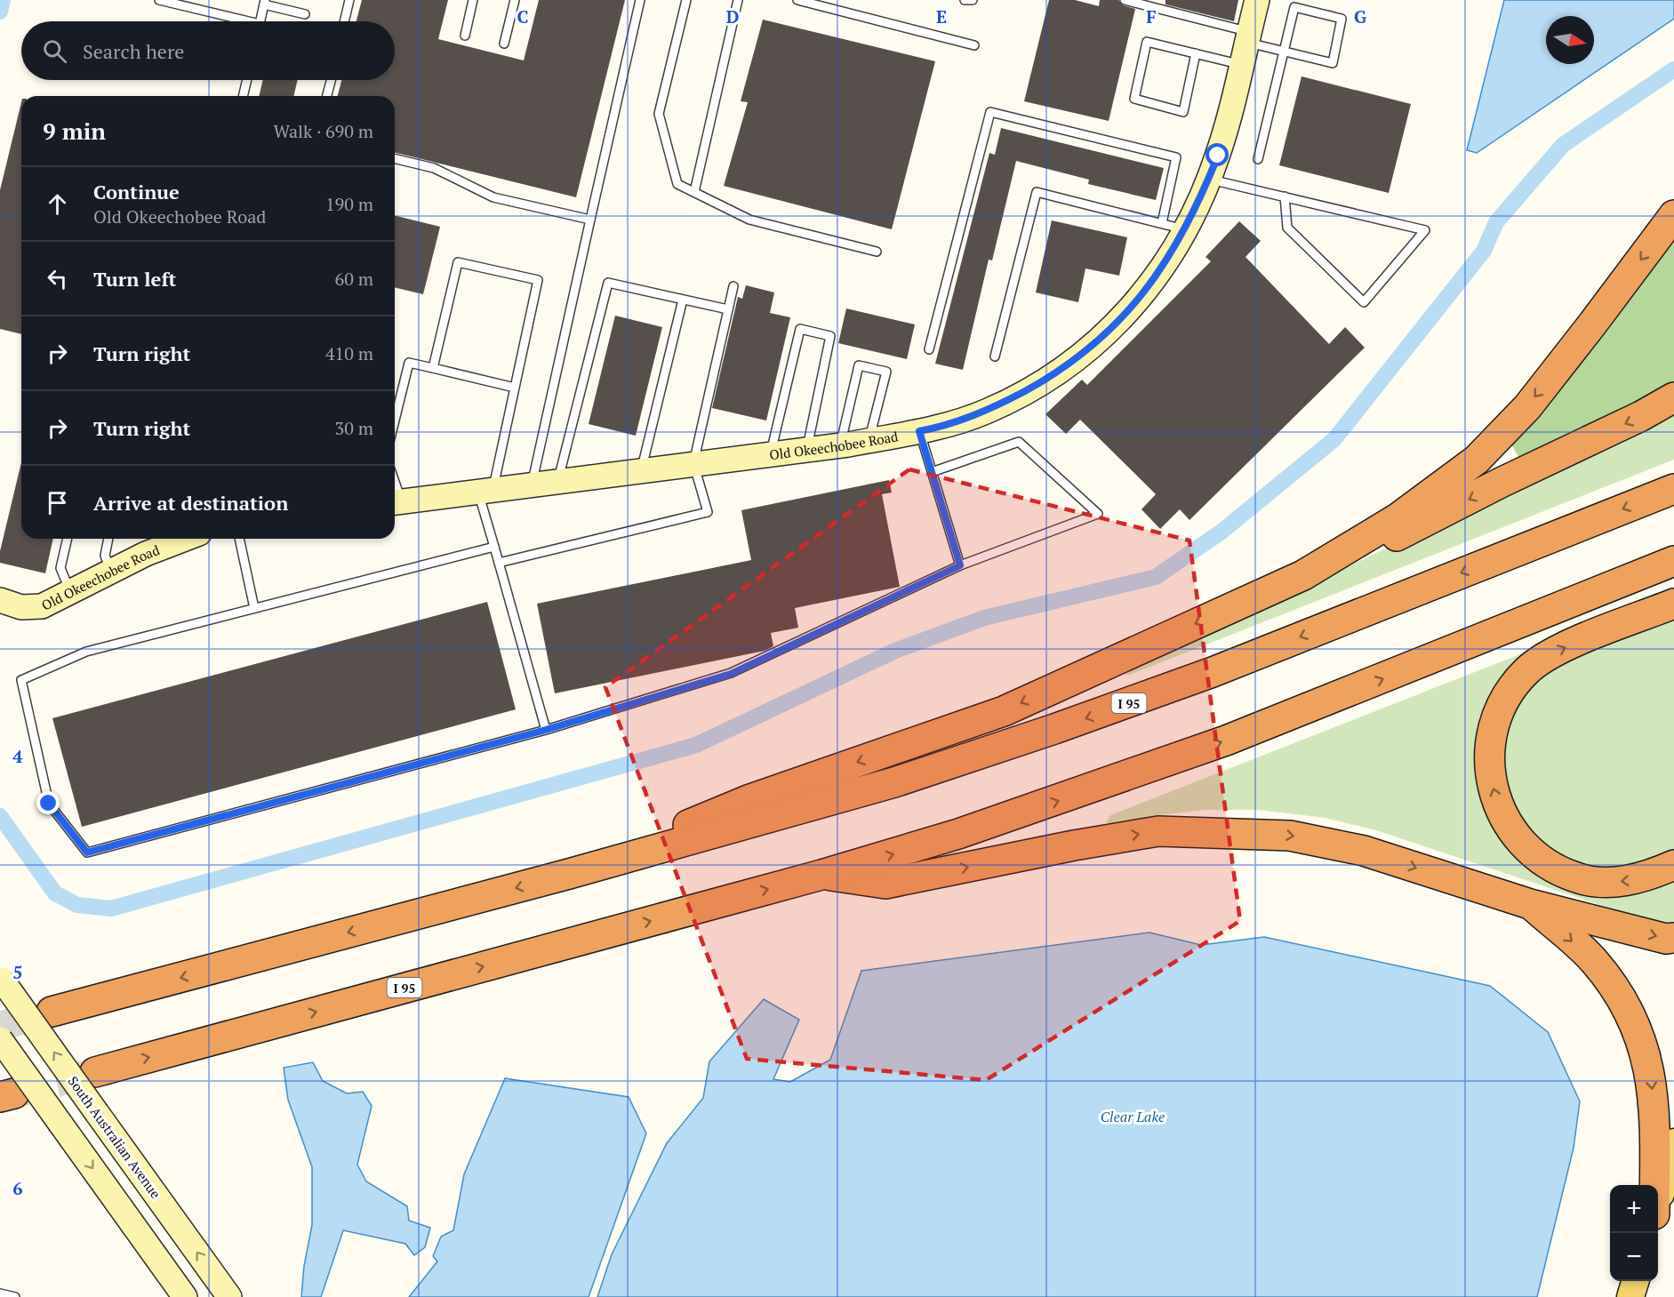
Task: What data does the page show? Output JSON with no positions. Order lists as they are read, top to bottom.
{
  "streets": {
    "highway": ["I 95"],
    "street": ["Old Okeechobee Road", "South Australian Avenue"]
  },
  "water": ["Clear Lake"],
  "north": "right",
  "page": {
    "search": "Search here",
    "heading": ["9 min", "Walk · 690 m"],
    "list": [
      ["Continue", "Old Okeechobee Road", "190 m"],
      ["Turn left", "60 m"],
      ["Turn right", "410 m"],
      ["Turn right", "30 m"],
      "Arrive at destination"
    ],
    "map_buttons": ["+", "−"]
  },
  "grid": {
    "columns": [
      "C",
      "D",
      "E",
      "F",
      "G"
    ],
    "rows": ["4", "5", "6"]
  }
}
